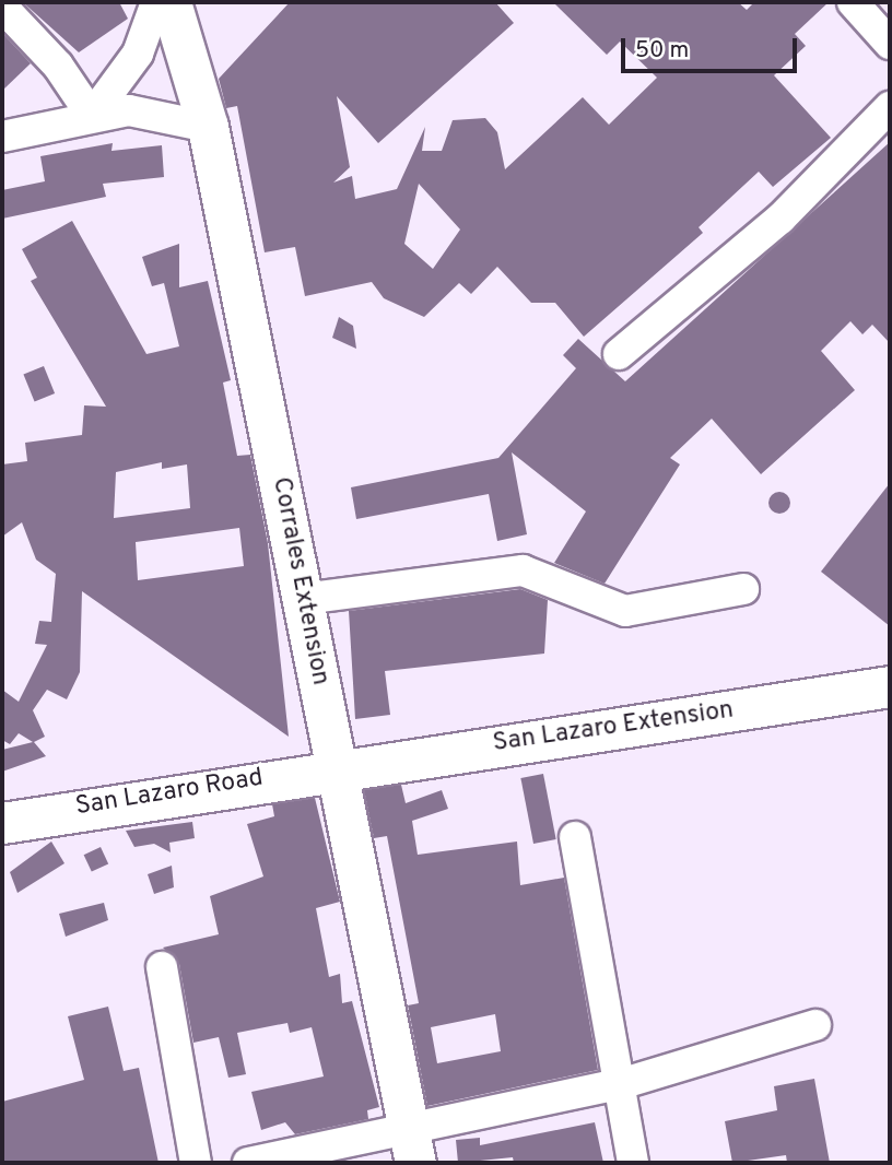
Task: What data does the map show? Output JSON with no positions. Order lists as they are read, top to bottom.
{
  "streets": {
    "main road": ["Corrales Extension", "San Lazaro Extension", "San Lazaro Road"]
  },
  "crossings": [
    ["Corrales Extension", "San Lazaro Extension"],
    ["Corrales Extension", "San Lazaro Road"],
    ["San Lazaro Extension", "San Lazaro Road"]
  ],
  "scale_bar": "50 m"
}
